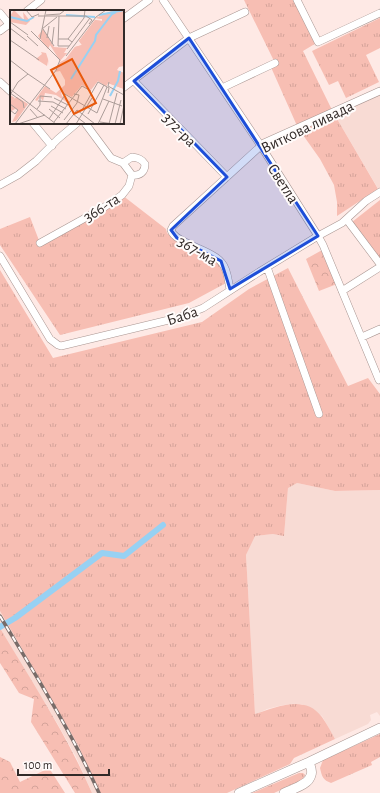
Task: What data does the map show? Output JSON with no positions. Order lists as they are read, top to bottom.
{
  "streets": {
    "street": [
      "Виткова ливада",
      "372-ра",
      "Светла",
      "366-та",
      "367-ма",
      "Баба"
    ]
  },
  "crossings": [
    ["Виткова ливада", "372-ра"],
    ["Виткова ливада", "Светла"],
    ["Виткова ливада", "367-ма"],
    ["Светла", "Баба"],
    ["367-ма", "Баба"]
  ],
  "scale_bar": "100 m"
}
